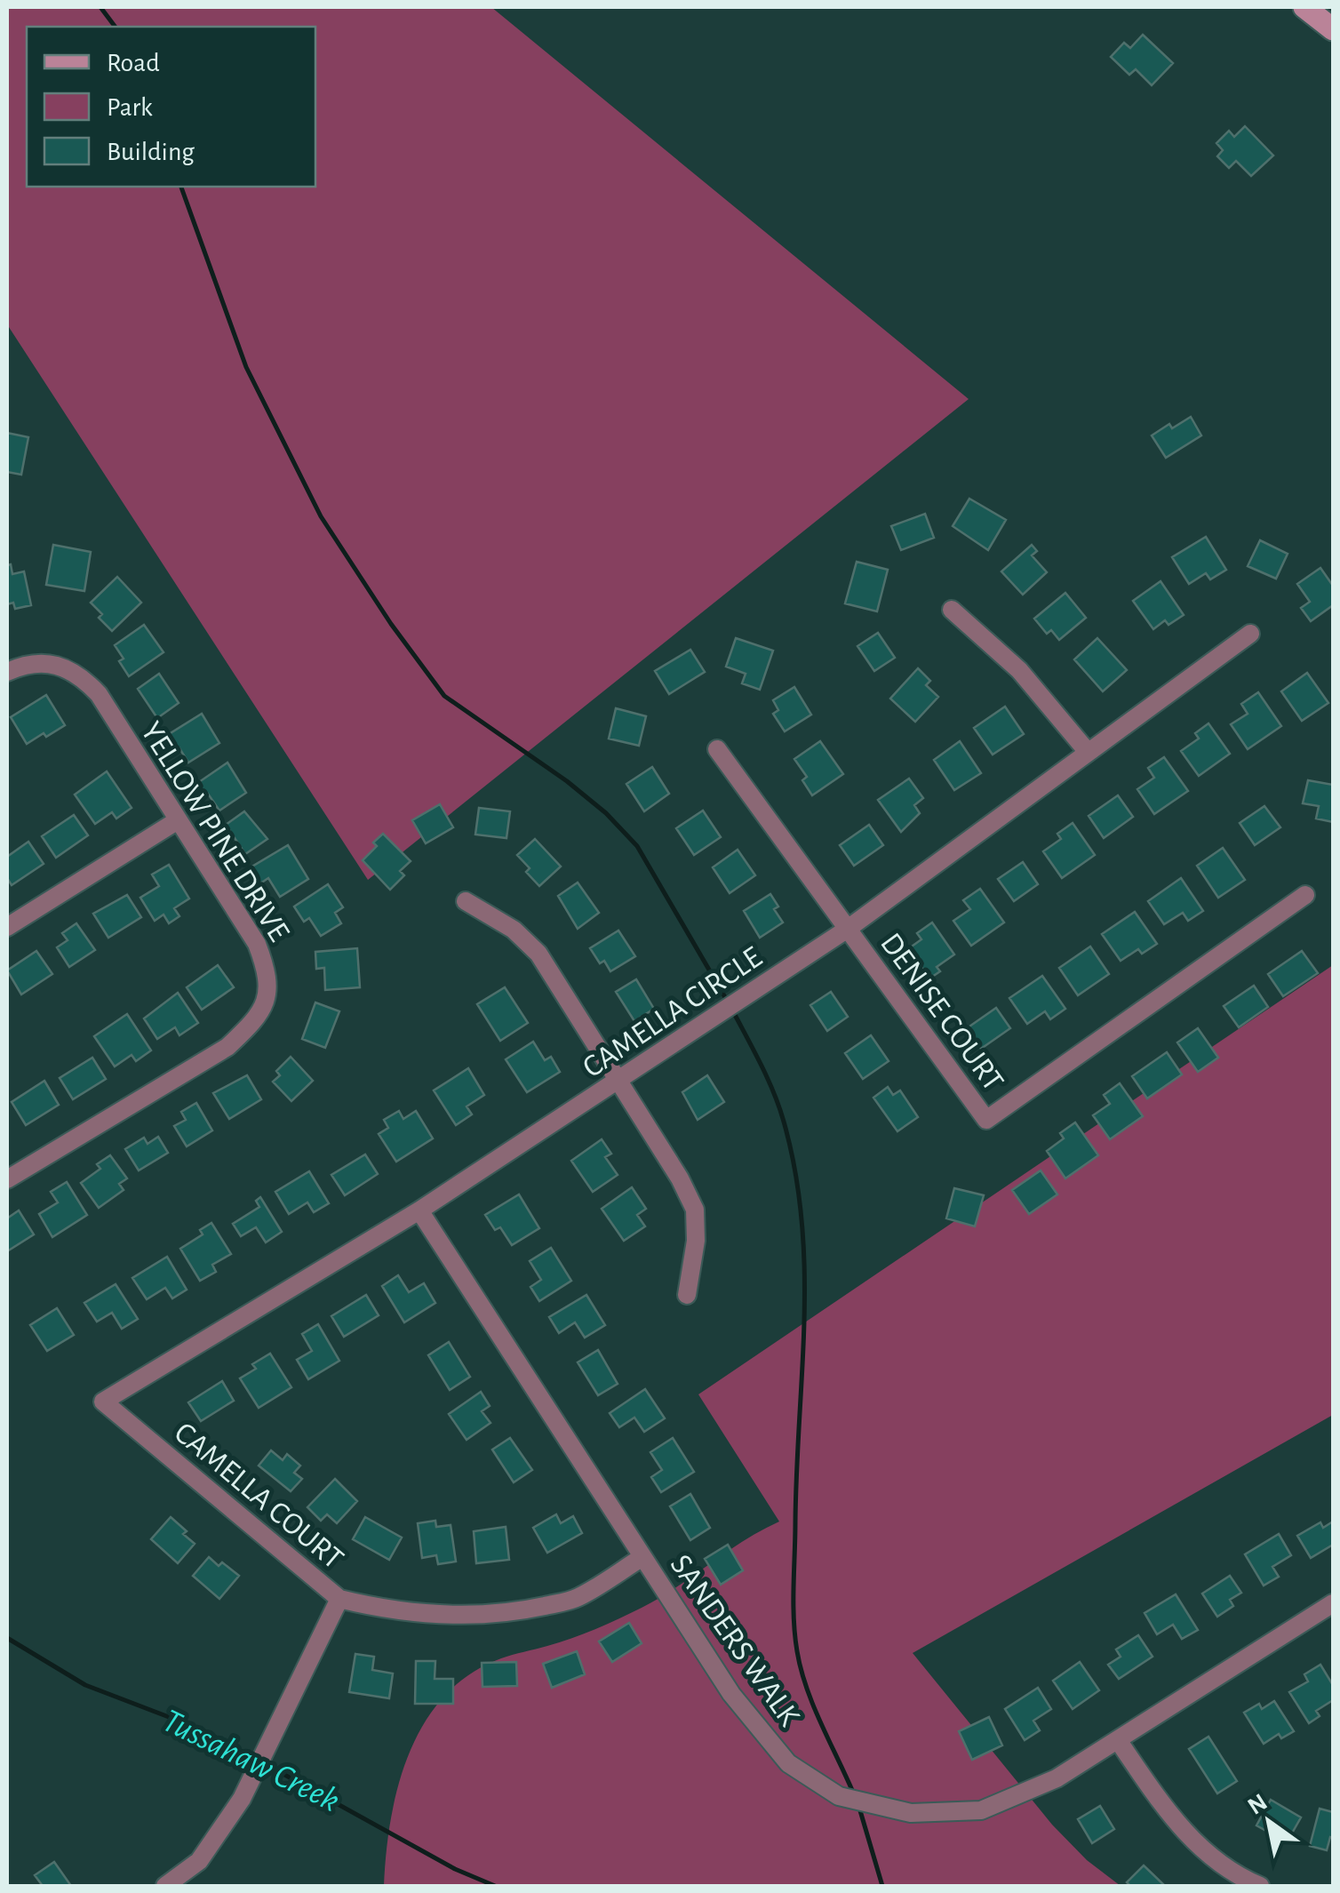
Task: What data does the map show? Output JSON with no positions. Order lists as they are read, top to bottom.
{
  "streets": {
    "street": [
      "YELLOW PINE DRIVE",
      "CAMELLA CIRCLE",
      "DENISE COURT",
      "CAMELLA COURT",
      "SANDERS WALK"
    ]
  },
  "crossings": [
    ["CAMELLA CIRCLE", "DENISE COURT"],
    ["CAMELLA CIRCLE", "CAMELLA COURT"],
    ["CAMELLA CIRCLE", "SANDERS WALK"],
    ["CAMELLA COURT", "SANDERS WALK"]
  ],
  "water": ["Tussahaw Creek"],
  "legend": ["Road", "Park", "Building"],
  "north": "top left"
}
